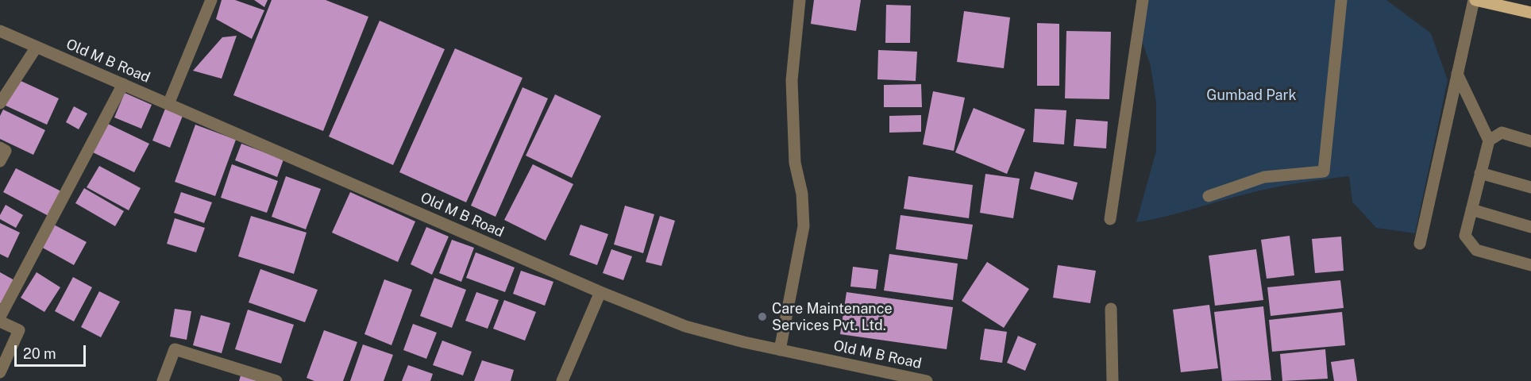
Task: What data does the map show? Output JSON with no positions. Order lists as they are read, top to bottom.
{
  "streets": {
    "street": ["Old M B Road"]
  },
  "parks": ["Gumbad Park"],
  "places": ["Care Maintenance Services Pvt. Ltd."],
  "scale_bar": "20 m"
}
